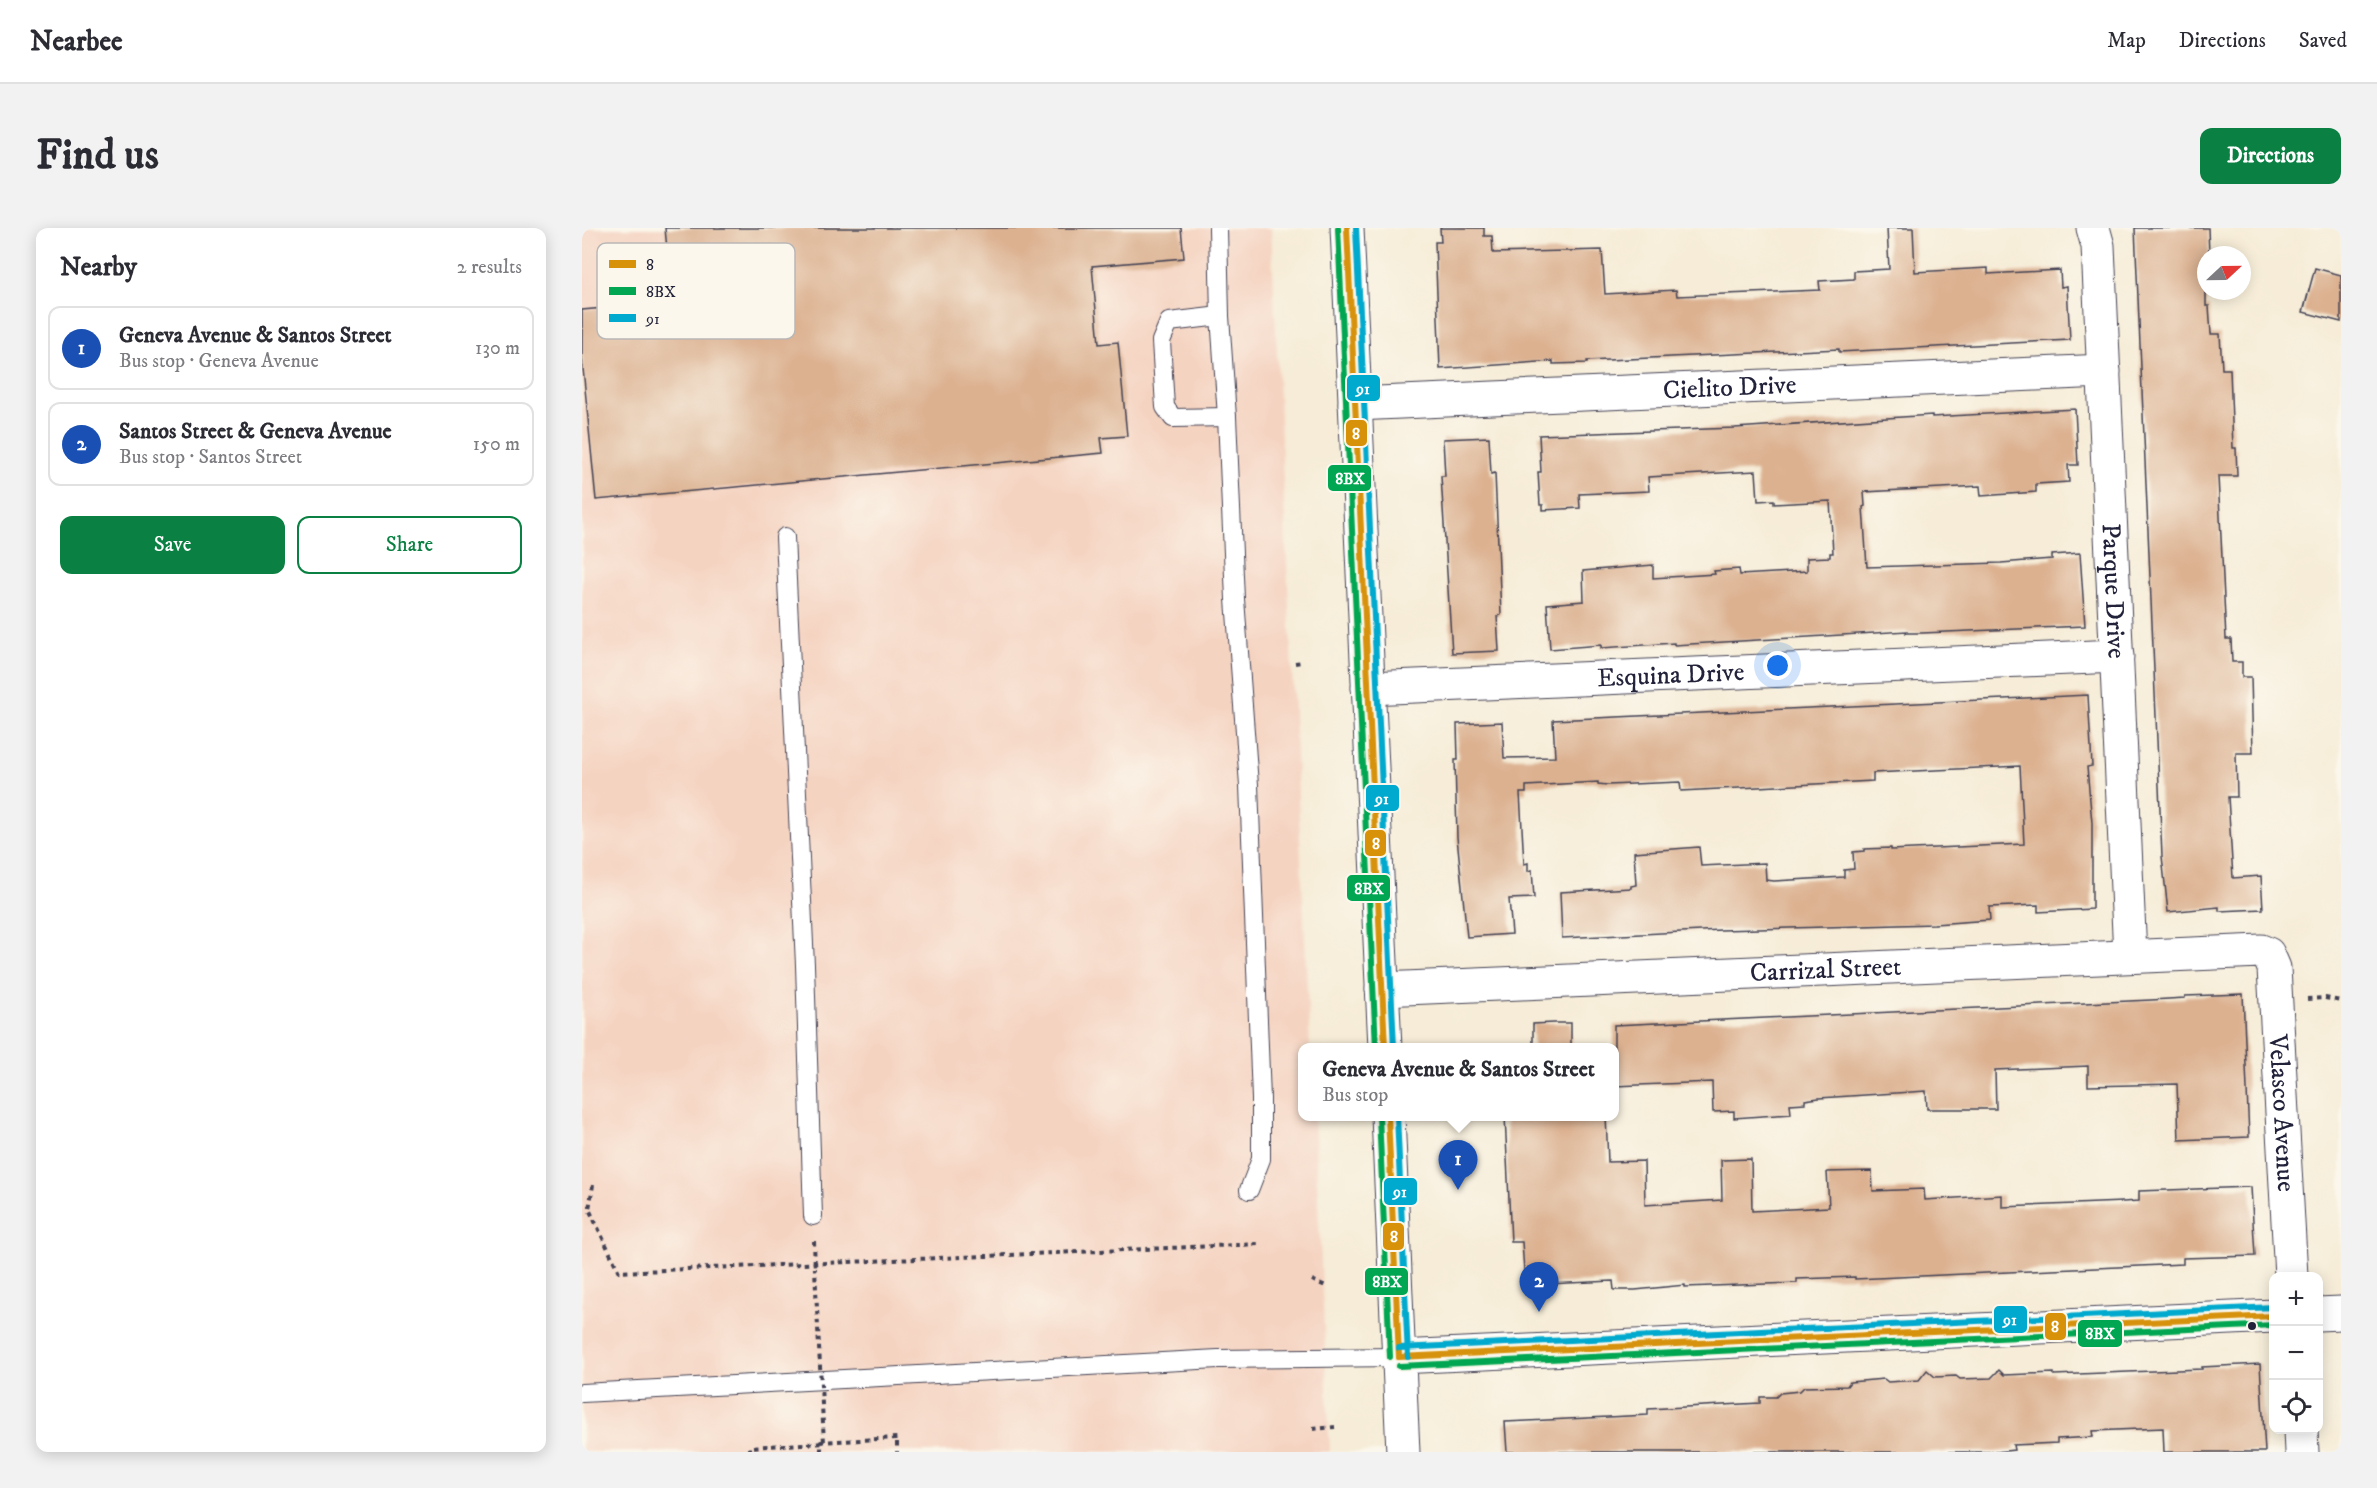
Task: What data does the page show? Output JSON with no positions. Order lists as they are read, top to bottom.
{
  "streets": {
    "street": [
      "Cielito Drive",
      "Parque Drive",
      "Esquina Drive",
      "Carrizal Street",
      "Velasco Avenue"
    ]
  },
  "crossings": [
    ["Cielito Drive", "Parque Drive"],
    ["Parque Drive", "Esquina Drive"],
    ["Parque Drive", "Carrizal Street"],
    ["Carrizal Street", "Velasco Avenue"]
  ],
  "lines": ["transit line 8", "transit line 8BX", "transit line 91"],
  "legend": ["8", "8BX", "91"],
  "north": "right",
  "page": {
    "header": "Nearbee",
    "nav": ["Map", "Directions", "Saved"],
    "buttons": [
      "Directions",
      ["Save", "Share"]
    ],
    "title": "Find us",
    "heading": ["Nearby", "2 results"],
    "list": [
      {
        "mark": "1",
        "name": "Geneva Avenue & Santos Street",
        "note": "Bus stop · Geneva Avenue",
        "value": "130 m"
      },
      {
        "mark": "2",
        "name": "Santos Street & Geneva Avenue",
        "note": "Bus stop · Santos Street",
        "value": "150 m"
      }
    ],
    "popup": ["Geneva Avenue & Santos Street", "Bus stop"],
    "pins": ["1", "2"],
    "map_buttons": ["+", "−"]
  }
}
